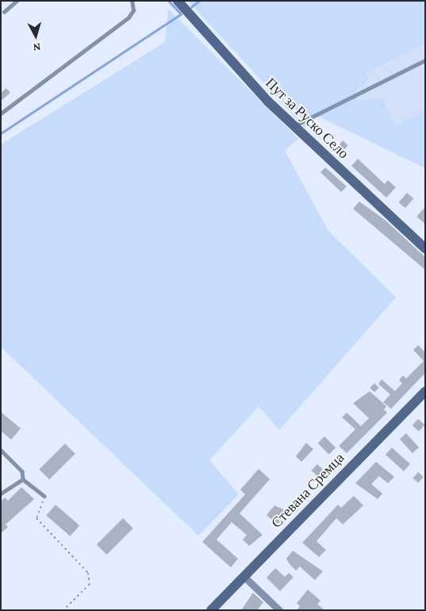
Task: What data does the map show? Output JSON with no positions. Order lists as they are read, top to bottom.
{
  "streets": {
    "main road": ["Пут за Руско Село", "Стевана Сремца"]
  },
  "north": "bottom"
}
